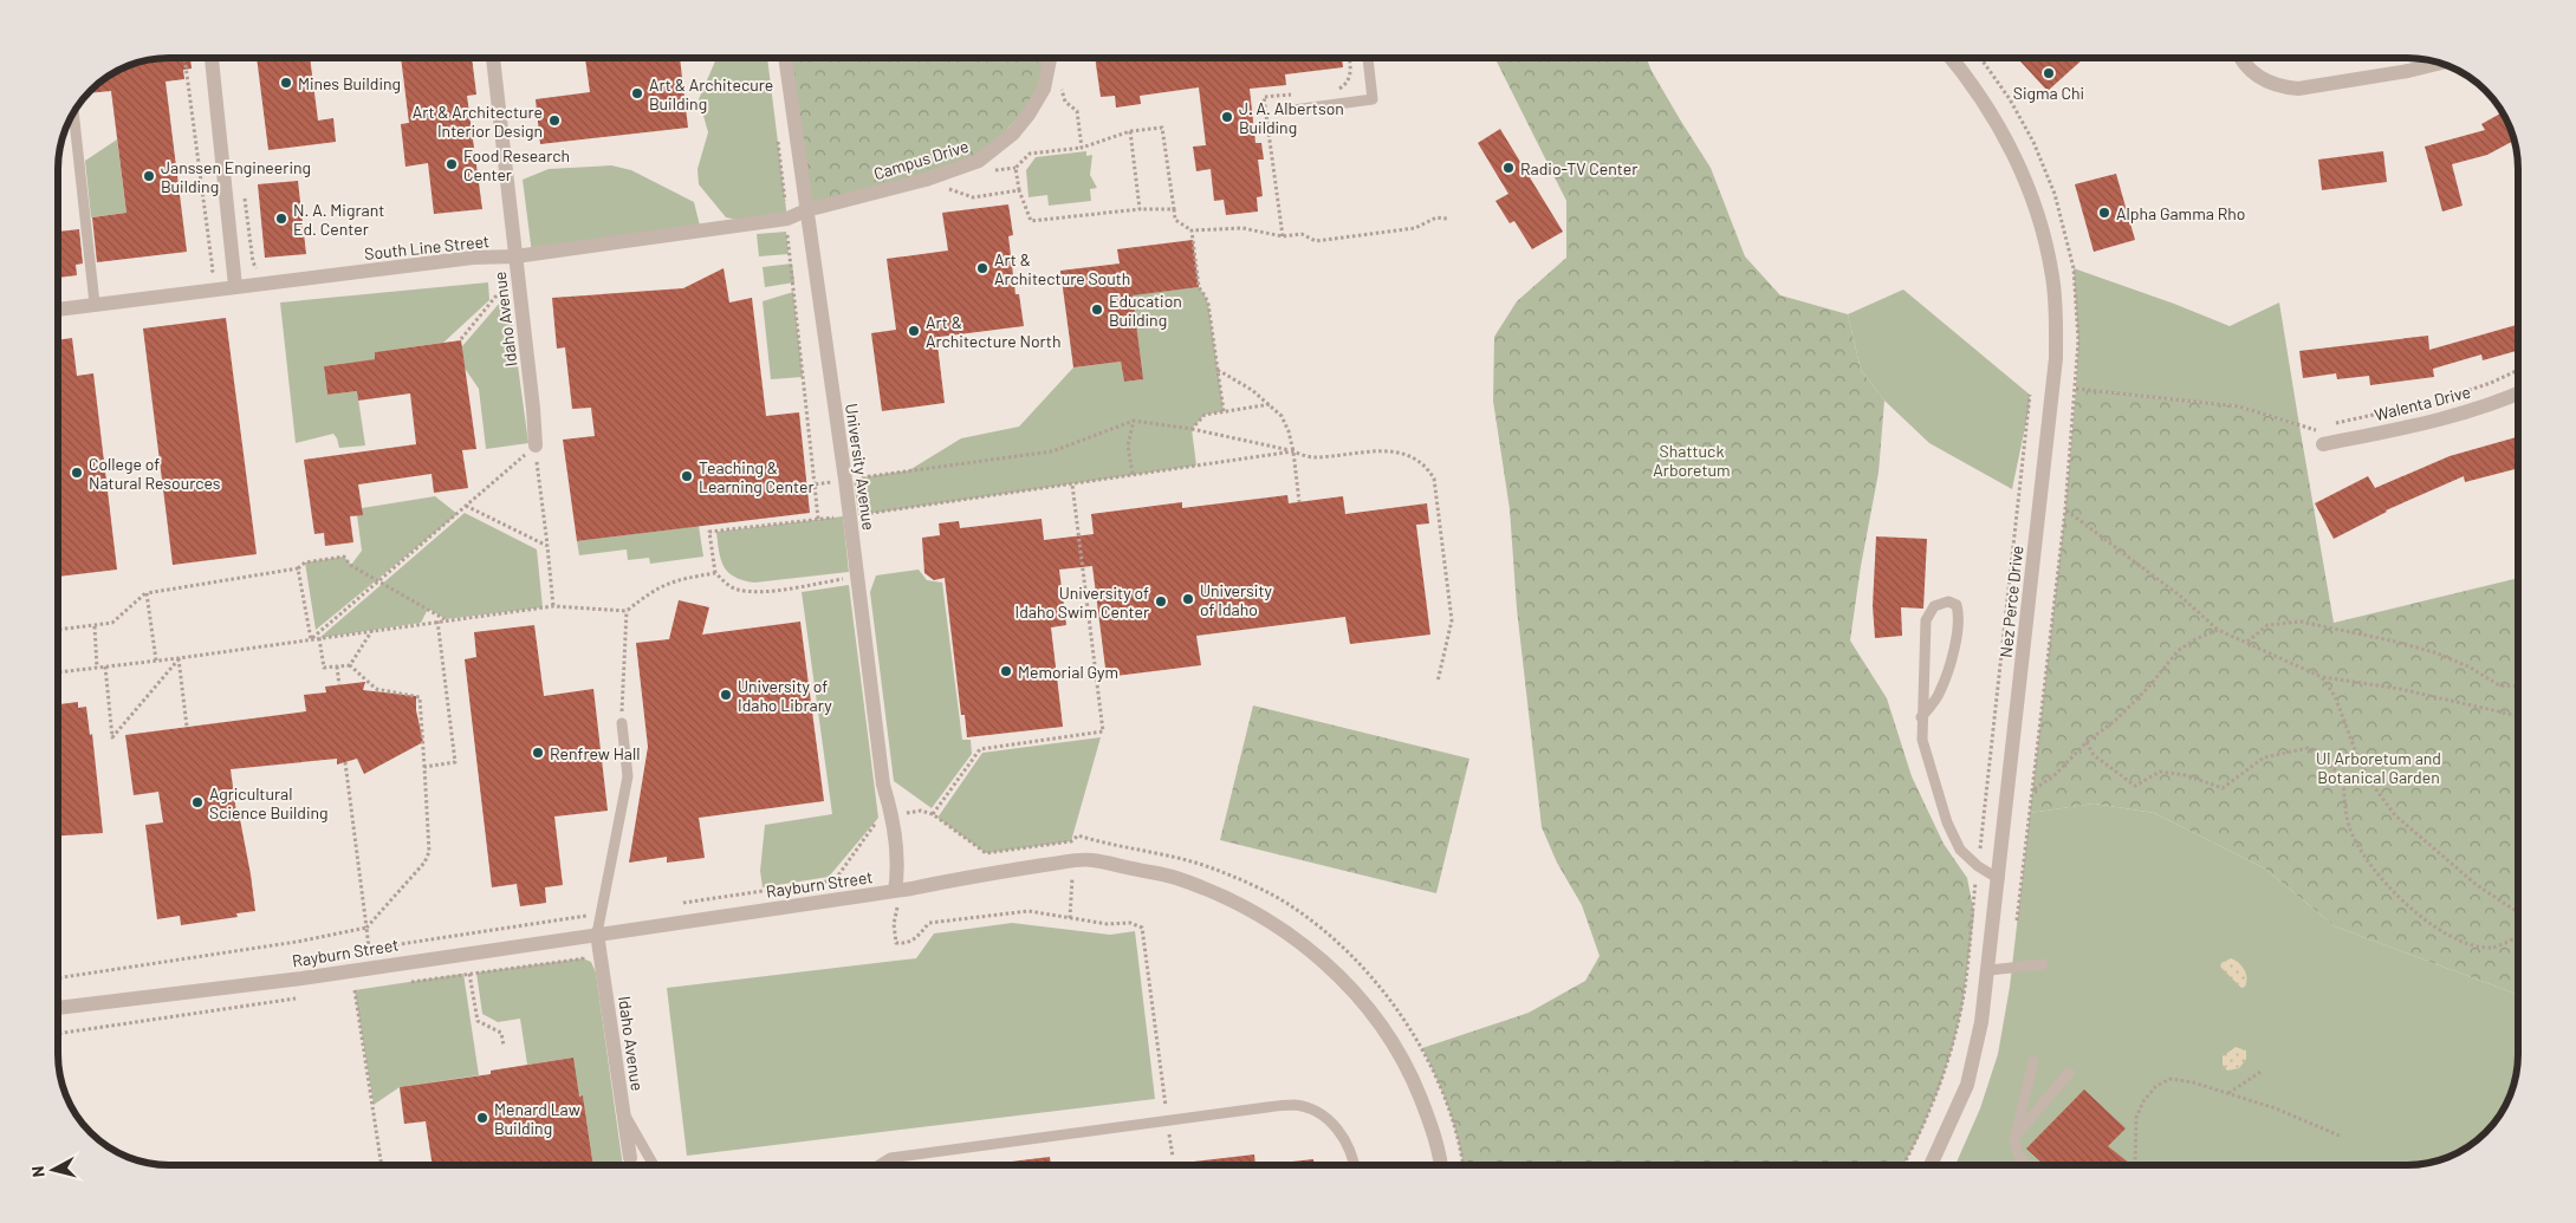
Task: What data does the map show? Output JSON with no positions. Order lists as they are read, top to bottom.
{
  "streets": {
    "street": [
      "Campus Drive",
      "South Line Street",
      "Idaho Avenue",
      "Walenta Drive",
      "University Avenue",
      "Nez Perce Drive",
      "Rayburn Street"
    ]
  },
  "crossings": [
    ["Campus Drive", "South Line Street"],
    ["Campus Drive", "University Avenue"],
    ["South Line Street", "Idaho Avenue"],
    ["South Line Street", "University Avenue"],
    ["Idaho Avenue", "Rayburn Street"],
    ["University Avenue", "Rayburn Street"]
  ],
  "parks": ["Shattuck Arboretum", "UI Arboretum and Botanical Garden"],
  "places": [
    "Sigma Chi",
    "Mines Building",
    "Art & Architecure Building",
    "J. A. Albertson Building",
    "Art & Architecture Interior Design",
    "Food Research Center",
    "Radio-TV Center",
    "Janssen Engineering Building",
    "Alpha Gamma Rho",
    "N. A. Migrant Ed. Center",
    "Art & Architecture South",
    "Education Building",
    "Art & Architecture North",
    "College of Natural Resources",
    "Teaching & Learning Center",
    "University of Idaho",
    "University of Idaho Swim Center",
    "Memorial Gym",
    "University of Idaho Library",
    "Renfrew Hall",
    "Agricultural Science Building",
    "Menard Law Building"
  ],
  "north": "left"
}
